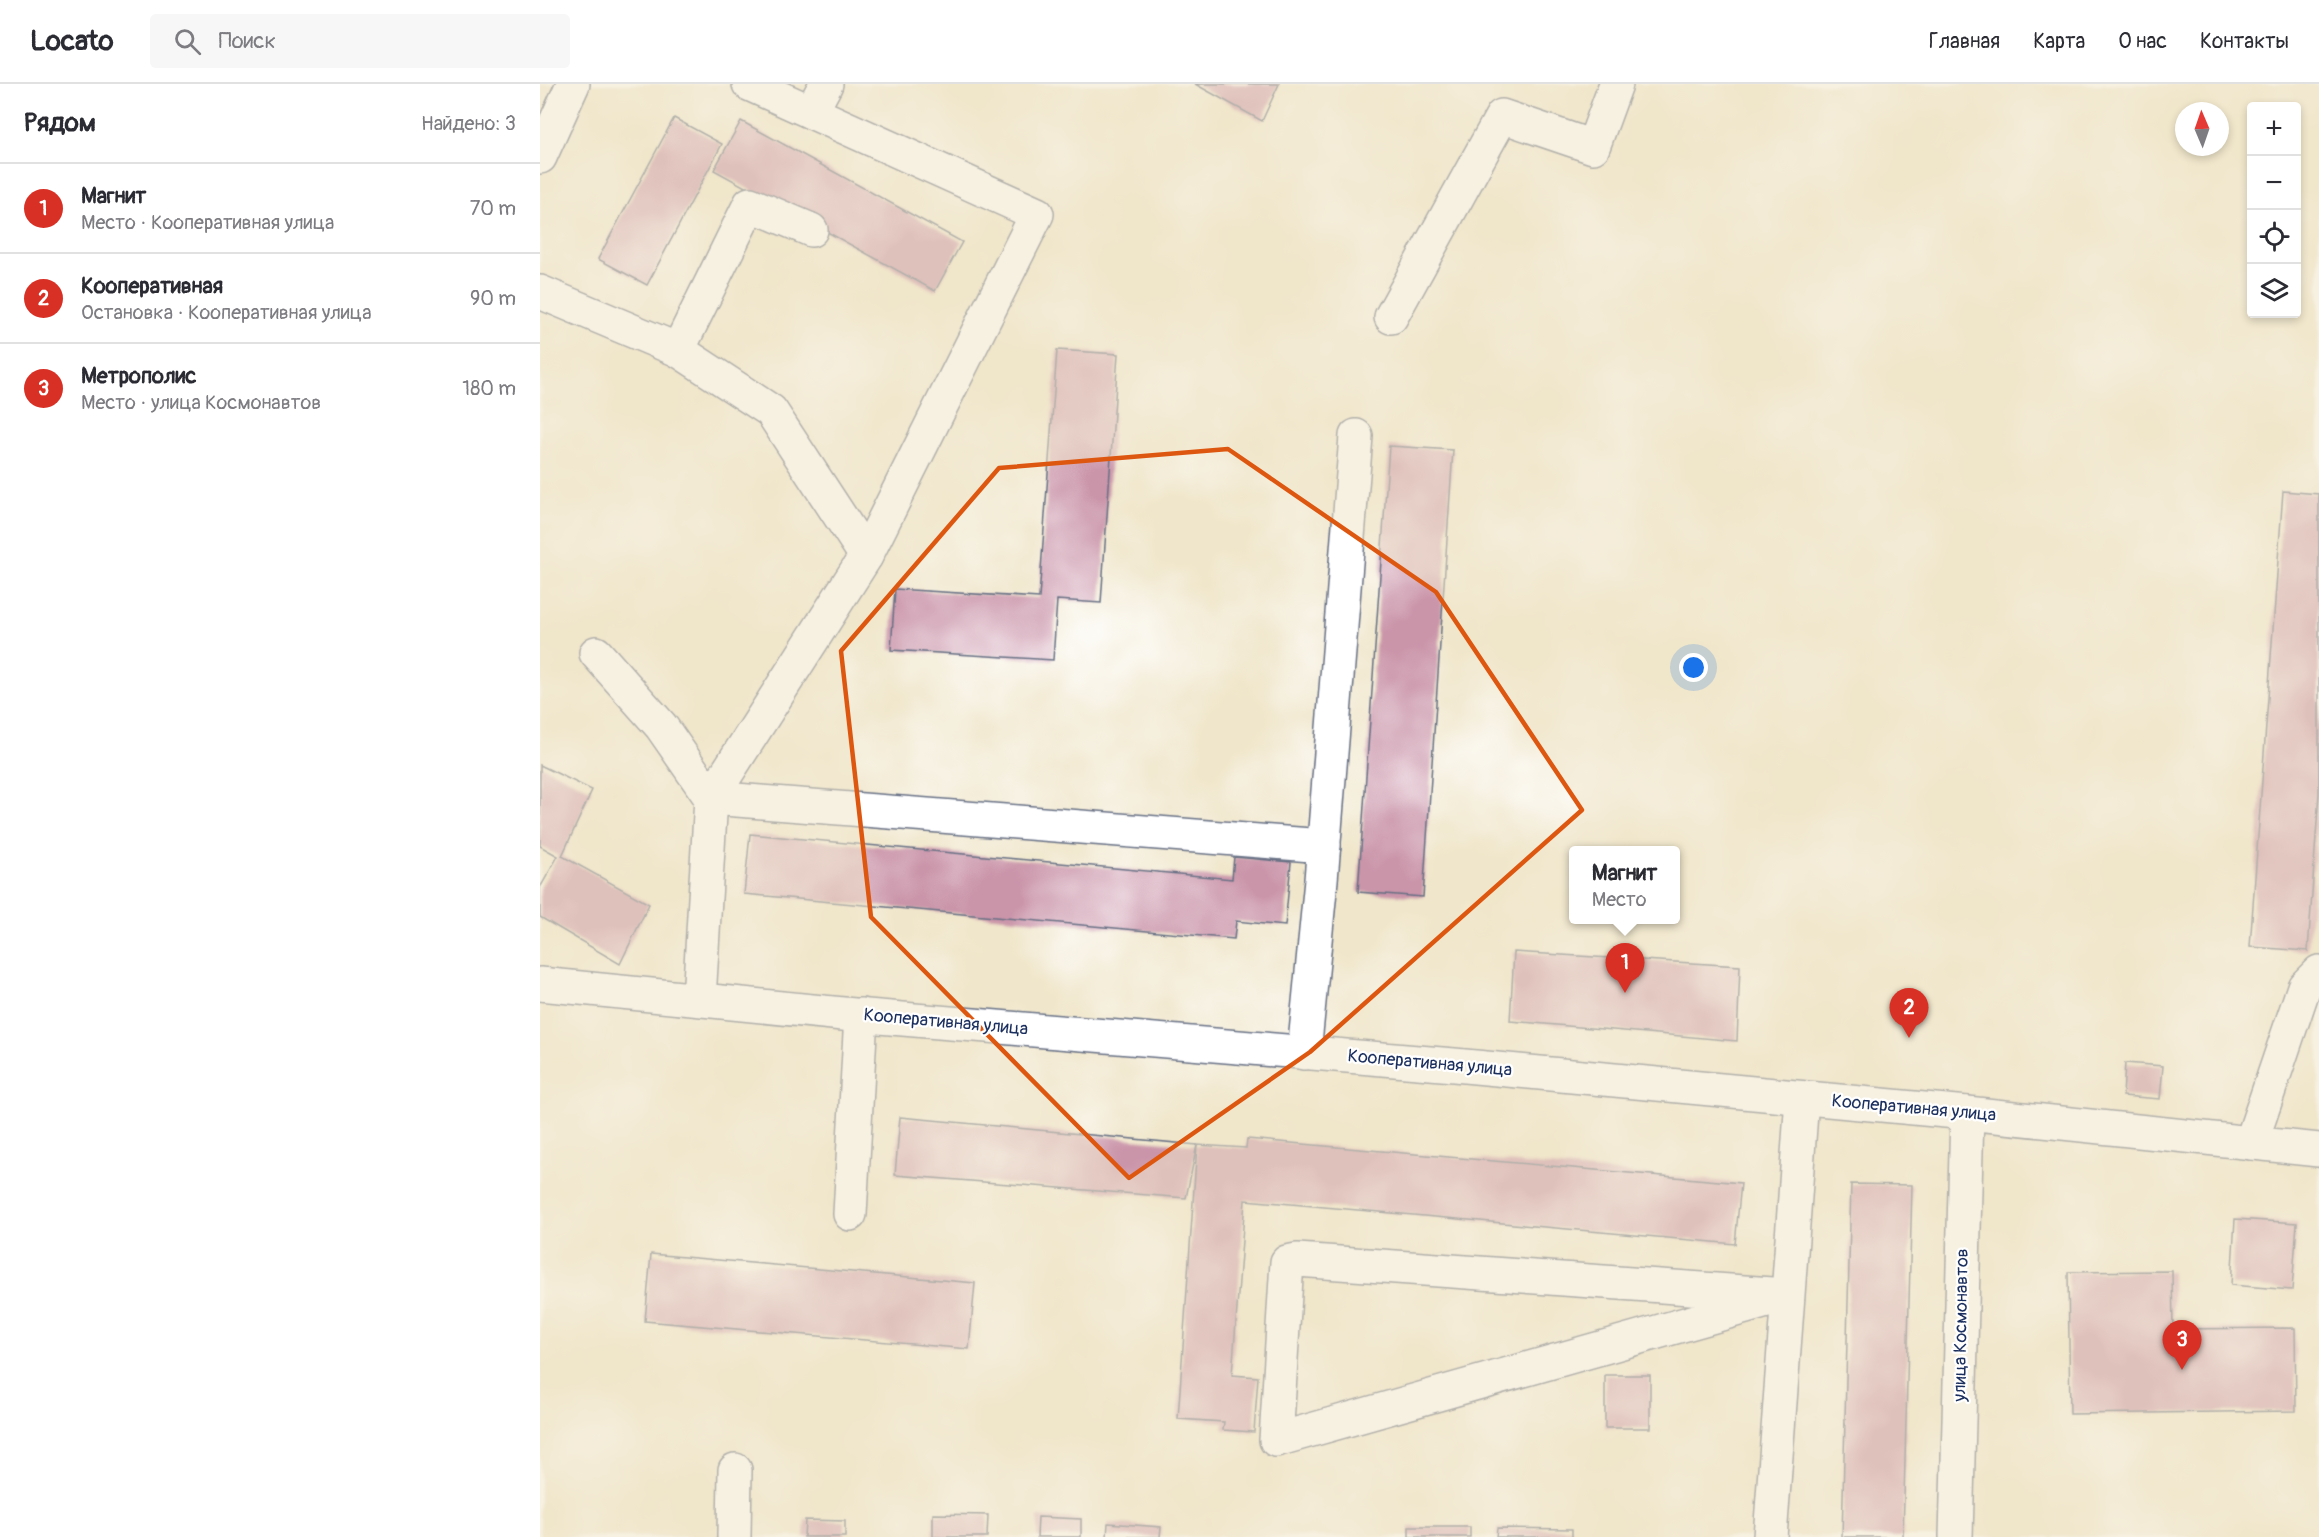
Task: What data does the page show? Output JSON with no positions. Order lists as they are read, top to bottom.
{
  "streets": {
    "street": ["Кооперативная улица", "улица Космонавтов"]
  },
  "crossings": [
    ["Кооперативная улица", "улица Космонавтов"]
  ],
  "north": "top",
  "page": {
    "header": "Locato",
    "search": "Поиск",
    "nav": [
      "Главная",
      "Карта",
      "О нас",
      "Контакты"
    ],
    "heading": ["Рядом", "Найдено: 3"],
    "map_buttons": ["+", "−"],
    "list": [
      {
        "mark": "1",
        "name": "Магнит",
        "note": "Место · Кооперативная улица",
        "value": "70 m"
      },
      {
        "mark": "2",
        "name": "Кооперативная",
        "note": "Остановка · Кооперативная улица",
        "value": "90 m"
      },
      {
        "mark": "3",
        "name": "Метрополис",
        "note": "Место · улица Космонавтов",
        "value": "180 m"
      }
    ],
    "popup": ["Магнит", "Место"],
    "pins": ["1", "2", "3"]
  }
}
